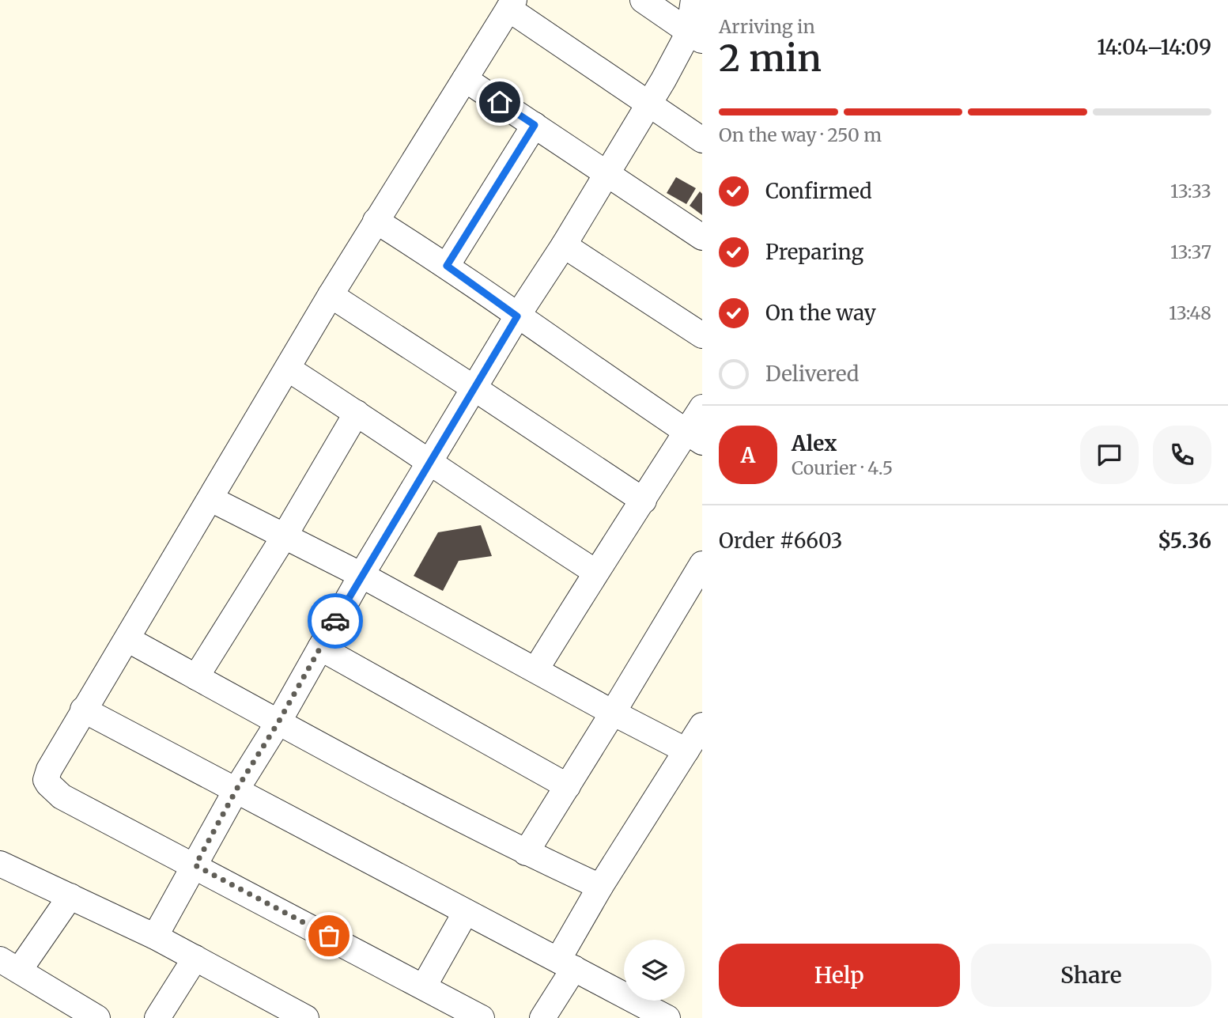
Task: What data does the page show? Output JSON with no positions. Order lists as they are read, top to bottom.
{
  "page": {
    "heading": ["2 min", "Arriving in", "14:04–14:09"],
    "panel": [
      "Alex",
      "Courier · 4.5",
      "Order #6603",
      "$5.36"
    ],
    "bar": "On the way · 250 m",
    "list": [
      ["Confirmed", "13:33"],
      ["Preparing", "13:37"],
      ["On the way", "13:48"],
      "Delivered"
    ],
    "round": "A",
    "buttons": ["Help", "Share"]
  }
}
